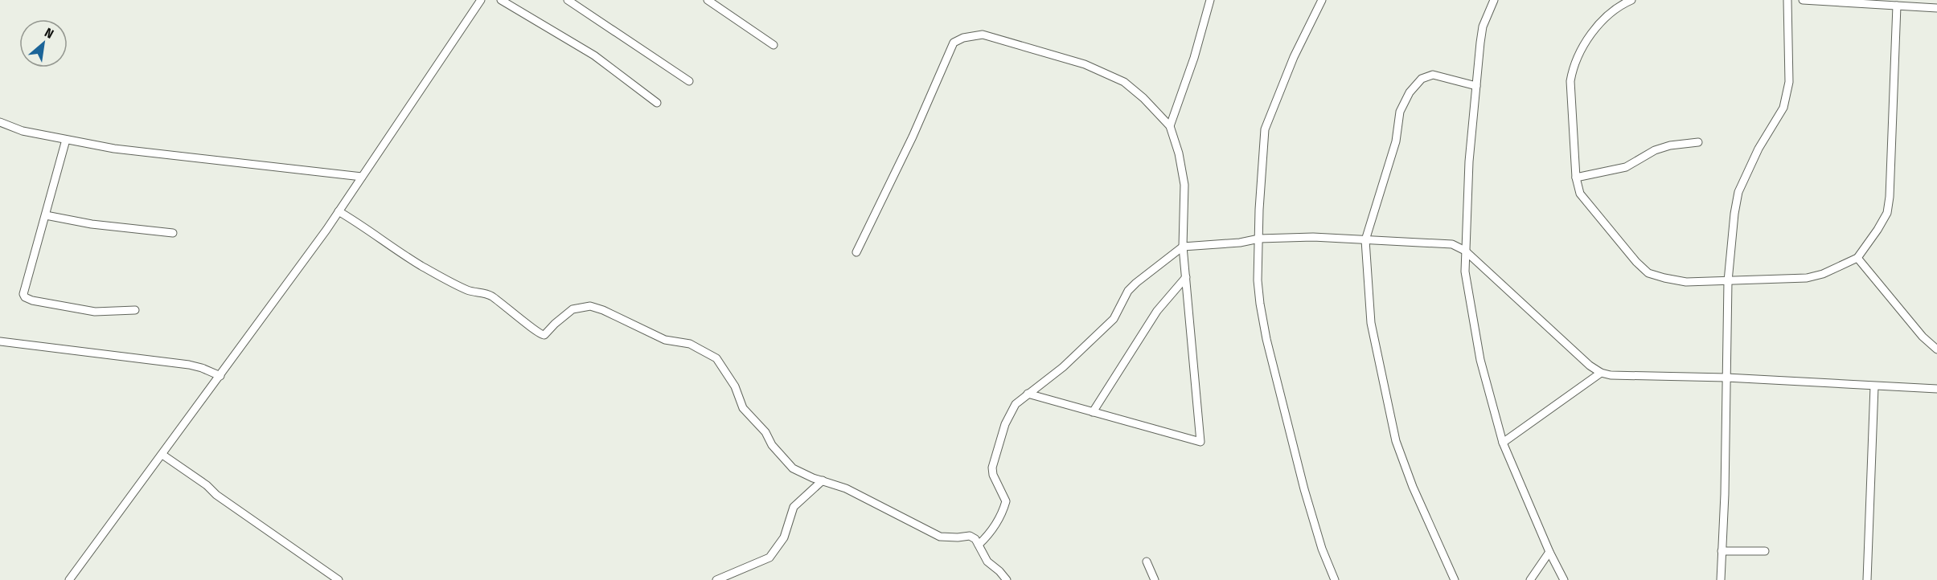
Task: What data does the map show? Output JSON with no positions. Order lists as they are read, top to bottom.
{
  "north": "top right"
}
